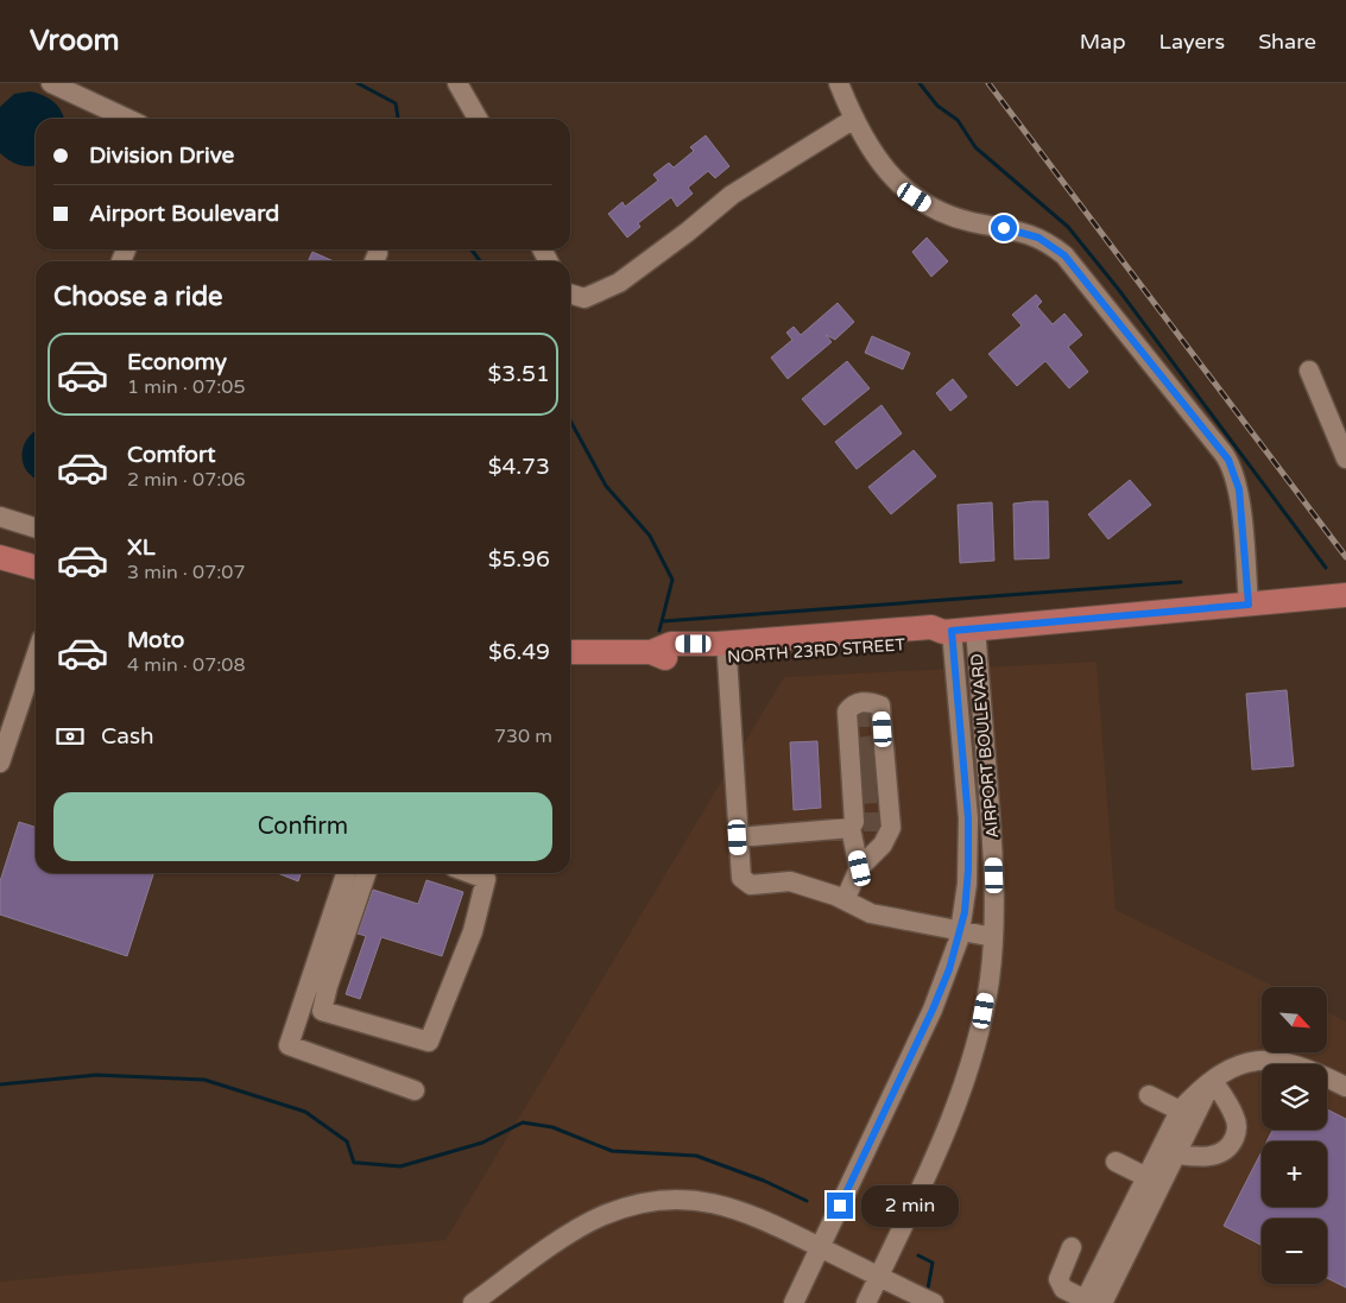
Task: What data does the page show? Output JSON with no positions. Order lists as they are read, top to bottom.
{
  "streets": {
    "main road": ["NORTH 23RD STREET"],
    "street": ["AIRPORT BOULEVARD"]
  },
  "crossings": [
    ["NORTH 23RD STREET", "AIRPORT BOULEVARD"]
  ],
  "north": "bottom right",
  "page": {
    "header": "Vroom",
    "nav": ["Map", "Layers", "Share"],
    "banner": ["Division Drive", "Airport Boulevard"],
    "heading": "Choose a ride",
    "list": [
      {
        "name": "Economy",
        "note": "1 min · 07:05",
        "value": "$3.51"
      },
      {
        "name": "Comfort",
        "note": "2 min · 07:06",
        "value": "$4.73"
      },
      {
        "name": "XL",
        "note": "3 min · 07:07",
        "value": "$5.96"
      },
      {
        "name": "Moto",
        "note": "4 min · 07:08",
        "value": "$6.49"
      }
    ],
    "pay": ["Cash", "730 m"],
    "buttons": "Confirm",
    "map_buttons": ["+", "−"],
    "bubble": "2 min"
  }
}
